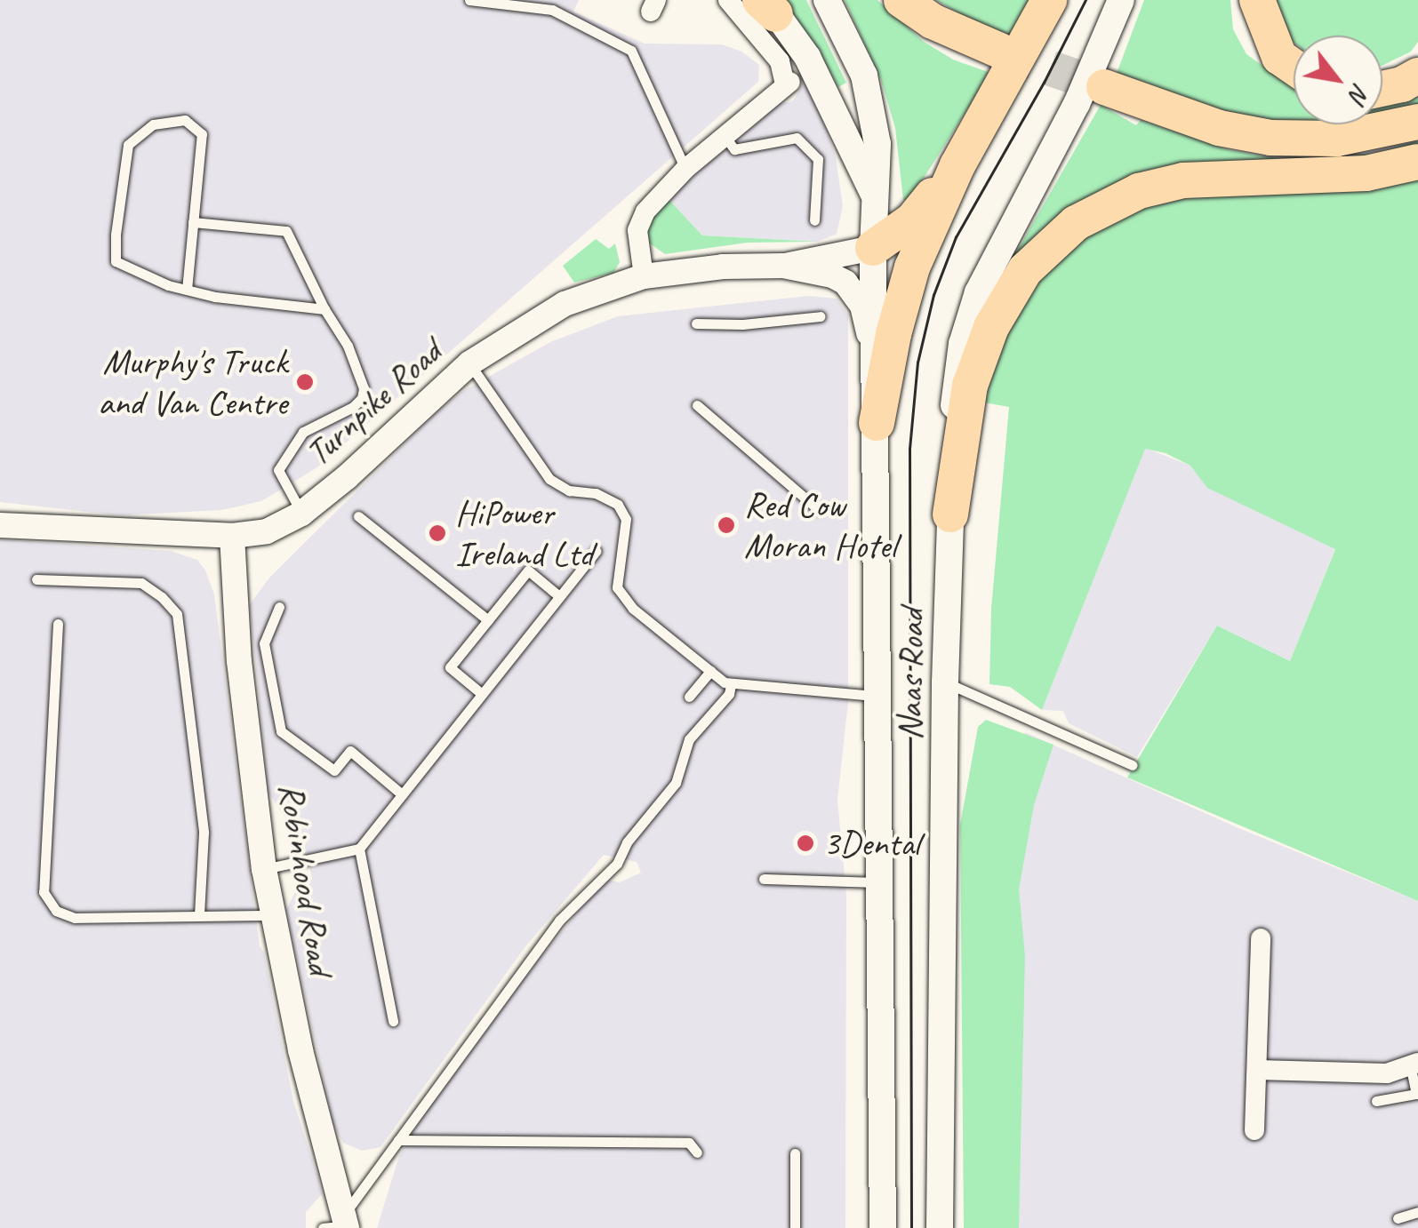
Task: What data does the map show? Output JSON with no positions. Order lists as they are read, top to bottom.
{
  "streets": {
    "main road": ["Naas Road"],
    "street": ["Turnpike Road", "Robinhood Road"]
  },
  "crossings": [
    ["Turnpike Road", "Robinhood Road"]
  ],
  "places": [
    "Murphy's Truck and Van Centre",
    "Red Cow Moran Hotel",
    "HiPower Ireland Ltd",
    "3Dental"
  ],
  "north": "bottom right"
}
